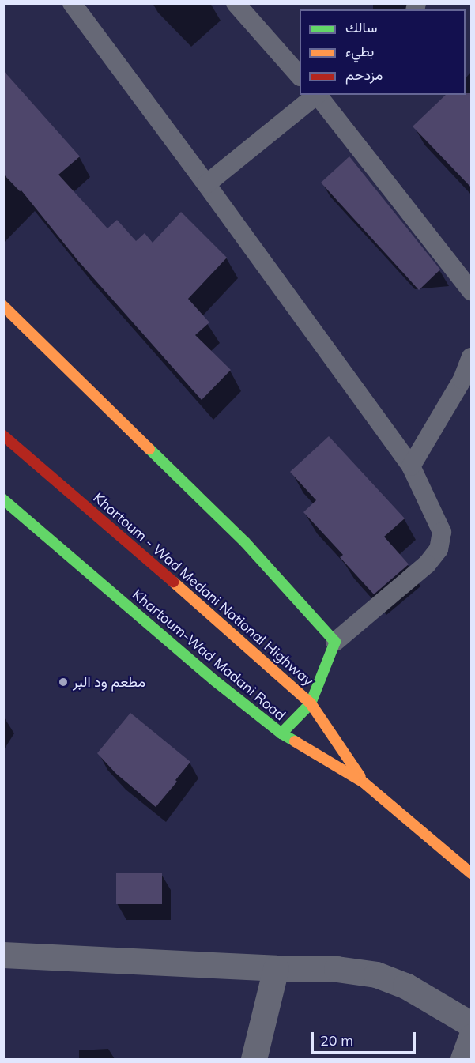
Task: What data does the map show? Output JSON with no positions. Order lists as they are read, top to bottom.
{
  "streets": {
    "main road": ["Khartoum - Wad Medani National Highway", "Khartoum-Wad Madani Road"]
  },
  "crossings": [
    ["Khartoum - Wad Medani National Highway", "Khartoum-Wad Madani Road"]
  ],
  "places": ["مطعم ود البر"],
  "legend": ["سالك", "بطيء", "مزدحم"],
  "scale_bar": "20 m"
}
